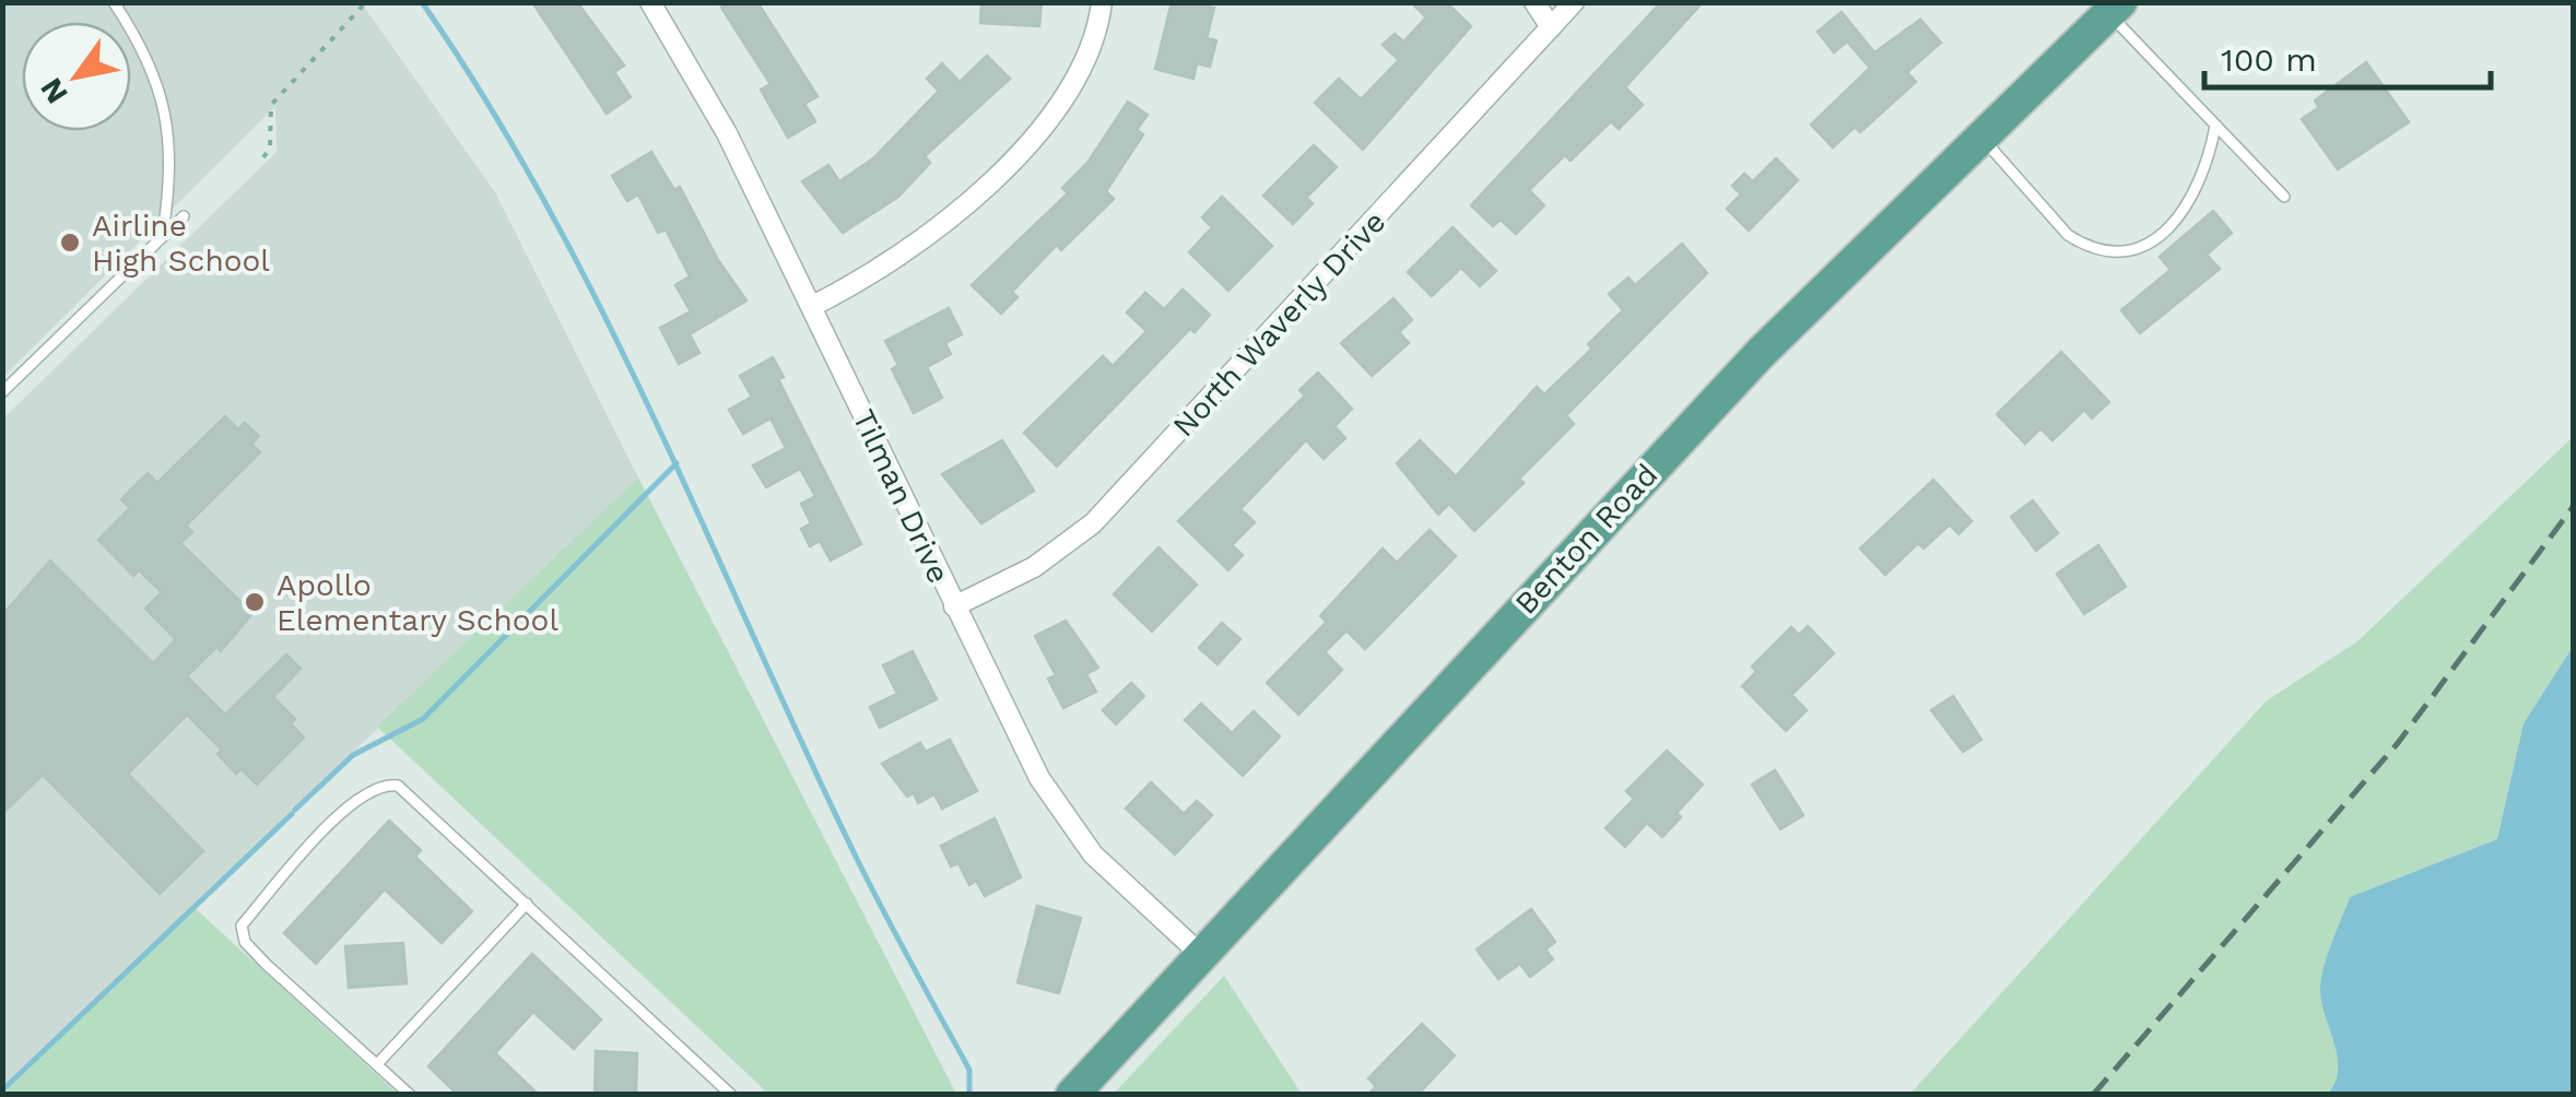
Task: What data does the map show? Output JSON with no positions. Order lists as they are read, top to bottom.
{
  "streets": {
    "main road": ["Benton Road"],
    "street": ["North Waverly Drive", "Tilman Drive"]
  },
  "crossings": [
    ["North Waverly Drive", "Tilman Drive"],
    ["Tilman Drive", "Benton Road"]
  ],
  "places": ["Airline High School", "Apollo Elementary School"],
  "scale_bar": "100 m",
  "north": "bottom left"
}
